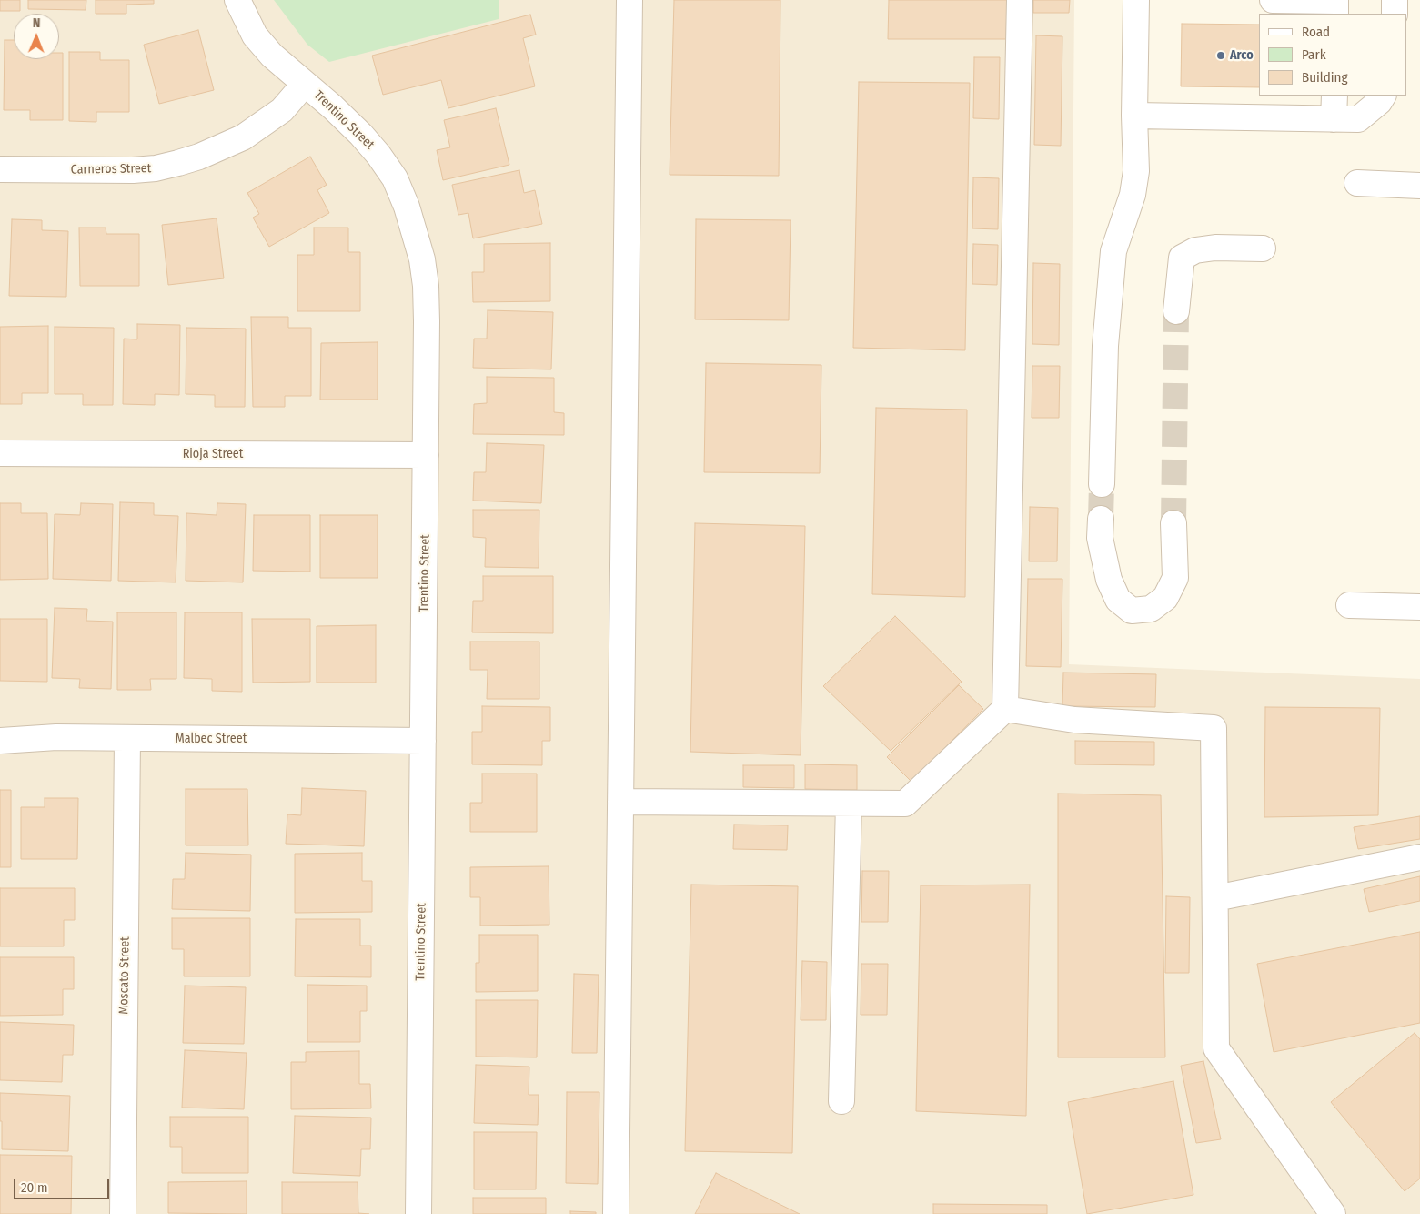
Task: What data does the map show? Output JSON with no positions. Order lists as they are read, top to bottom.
{
  "streets": {
    "street": [
      "Trentino Street",
      "Carneros Street",
      "Rioja Street",
      "Malbec Street",
      "Moscato Street"
    ]
  },
  "crossings": [
    ["Trentino Street", "Carneros Street"],
    ["Trentino Street", "Rioja Street"],
    ["Trentino Street", "Malbec Street"],
    ["Malbec Street", "Moscato Street"]
  ],
  "places": ["Arco"],
  "legend": ["Road", "Park", "Building"],
  "scale_bar": "20 m",
  "north": "top"
}
